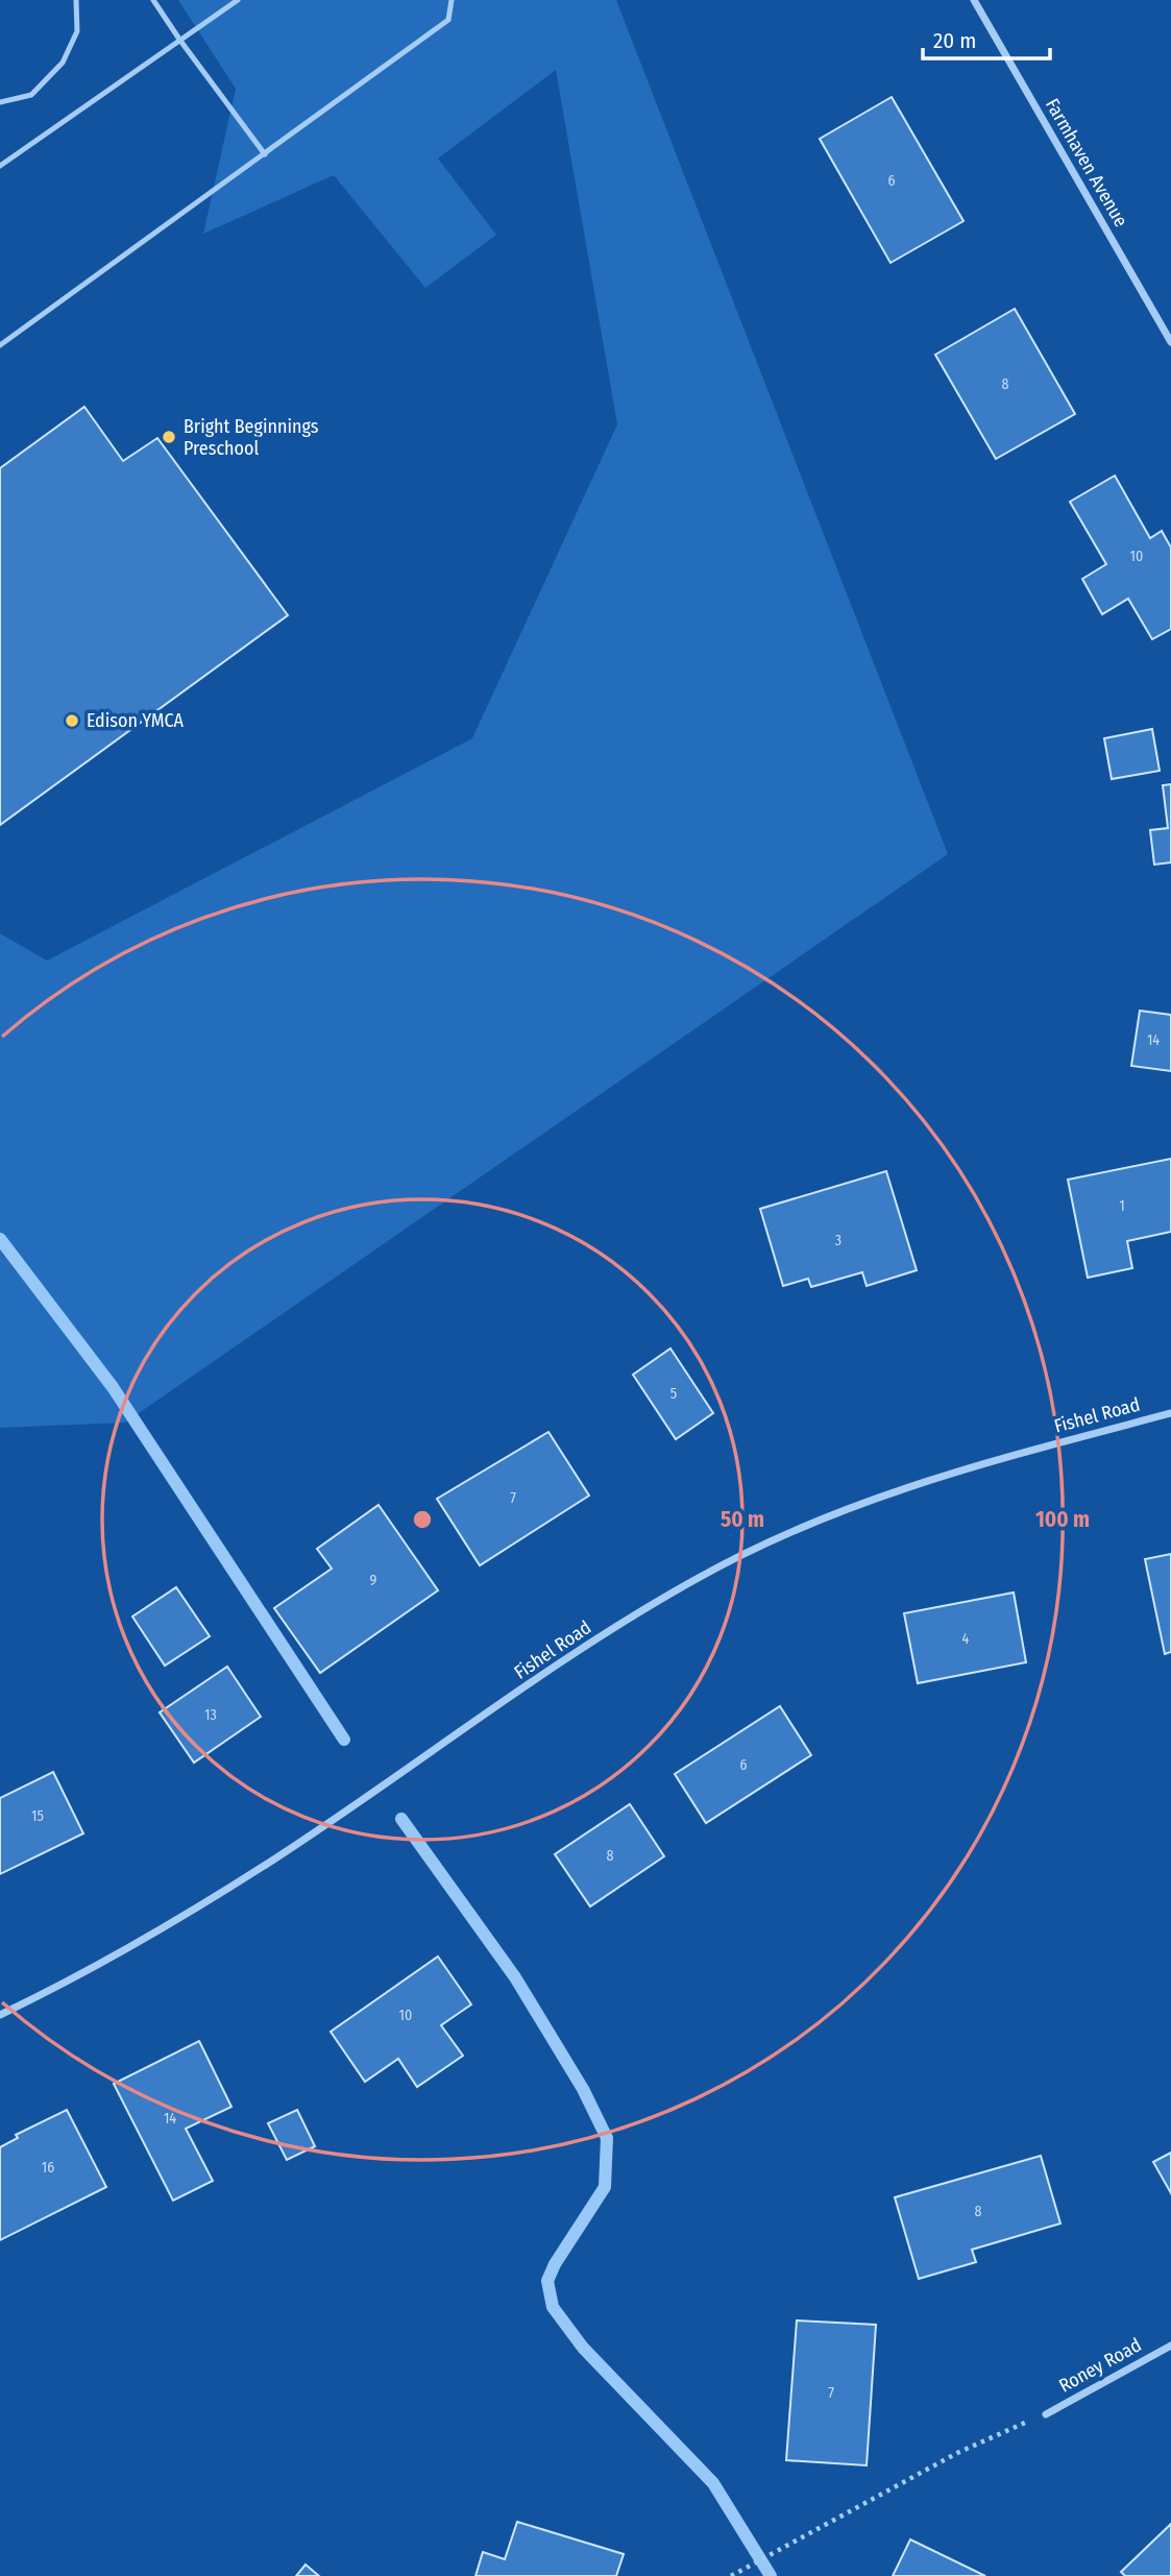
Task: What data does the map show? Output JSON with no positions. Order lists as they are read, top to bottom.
{
  "streets": {
    "street": ["Farmhaven Avenue", "Fishel Road", "Roney Road"]
  },
  "places": ["Bright Beginnings Preschool", "Edison YMCA"],
  "house_numbers": [
    "6",
    "8",
    "10",
    "14",
    "1",
    "3",
    "5",
    "7",
    "9",
    "4",
    "13",
    "6",
    "15",
    "8",
    "10",
    "14",
    "16",
    "8",
    "7"
  ],
  "scale_bar": "20 m",
  "rings": ["50 m", "100 m"]
}
